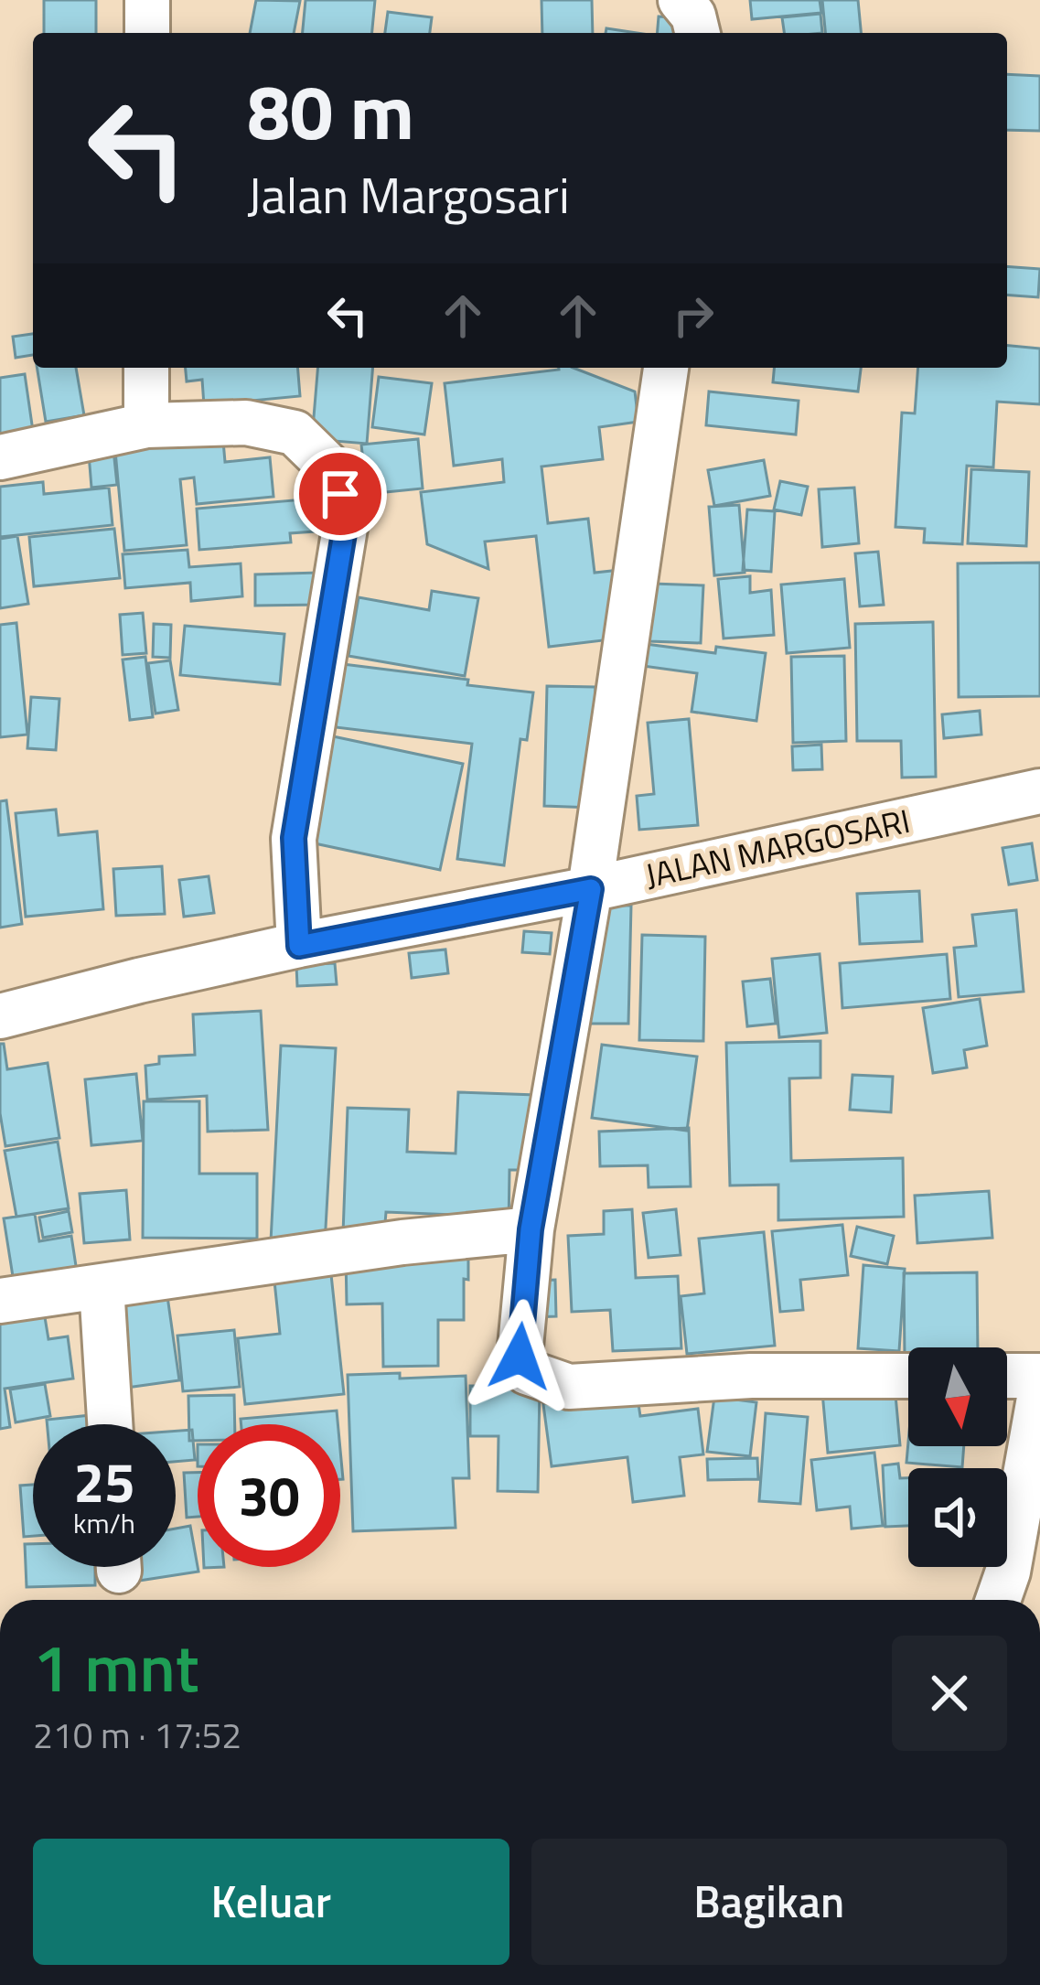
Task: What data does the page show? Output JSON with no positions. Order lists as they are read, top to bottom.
{
  "streets": {
    "street": ["JALAN MARGOSARI"]
  },
  "north": "bottom",
  "page": {
    "turn": ["80 m", "Jalan Margosari"],
    "speed": "25 km/h",
    "limit": "30",
    "heading": ["1 mnt", "210 m · 17:52"],
    "buttons": ["Keluar", "Bagikan"]
  }
}
